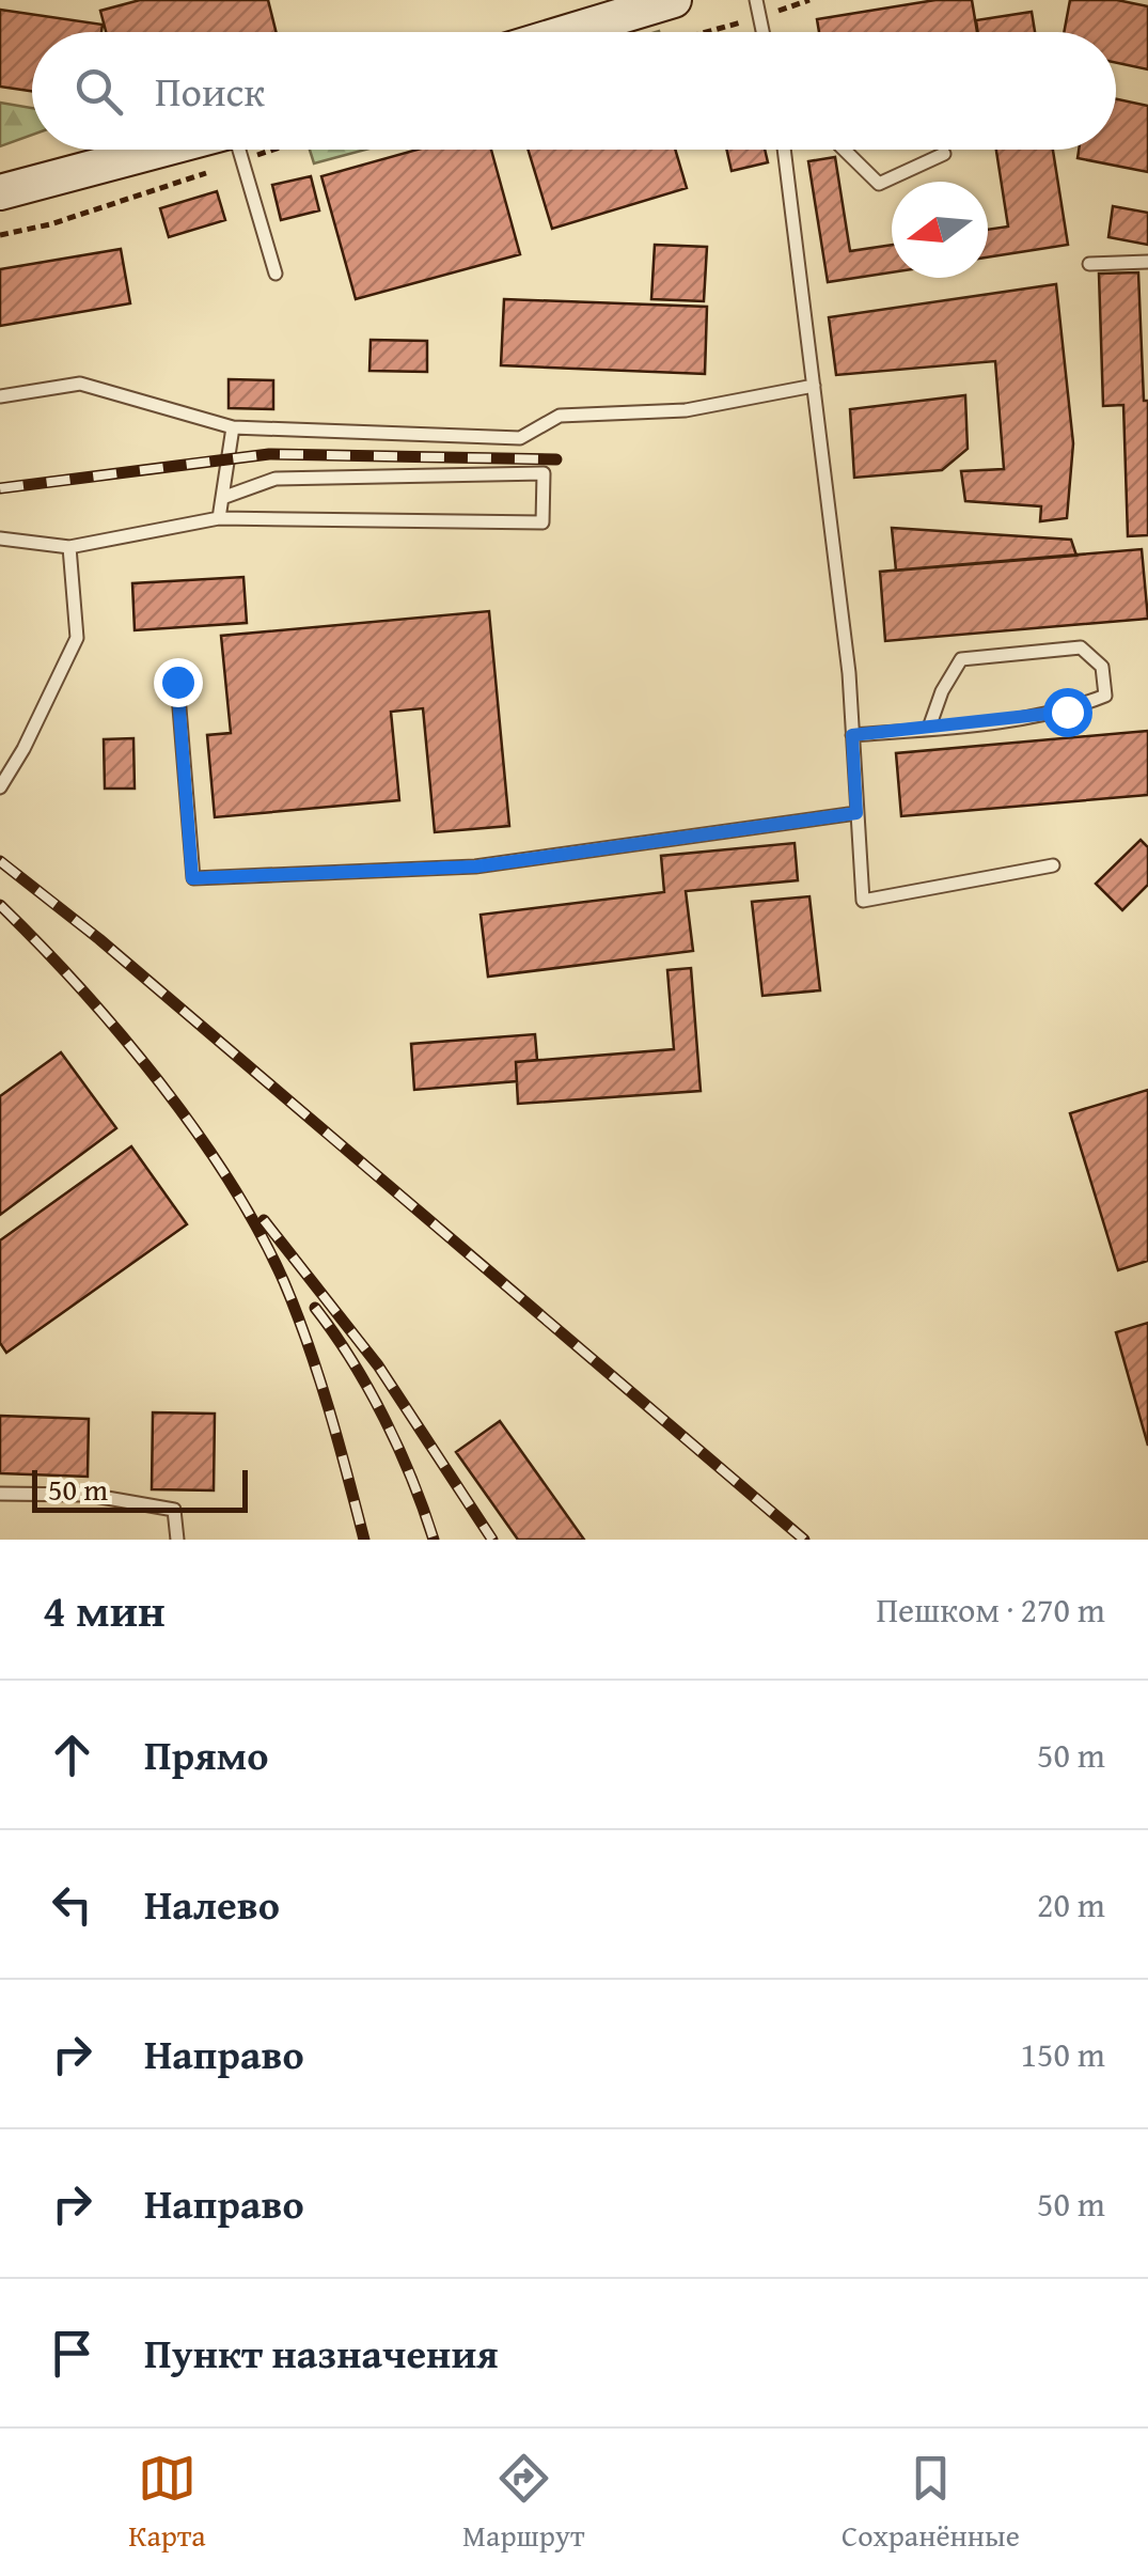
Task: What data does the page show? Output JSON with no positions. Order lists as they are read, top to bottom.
{
  "scale_bar": "50 m",
  "north": "left",
  "page": {
    "search": "Поиск",
    "scale": "50 m",
    "heading": ["4 мин", "Пешком · 270 m"],
    "list": [
      ["Прямо", "50 m"],
      ["Налево", "20 m"],
      ["Направо", "150 m"],
      ["Направо", "50 m"],
      "Пункт назначения"
    ],
    "nav": ["Карта", "Маршрут", "Сохранённые"]
  }
}
